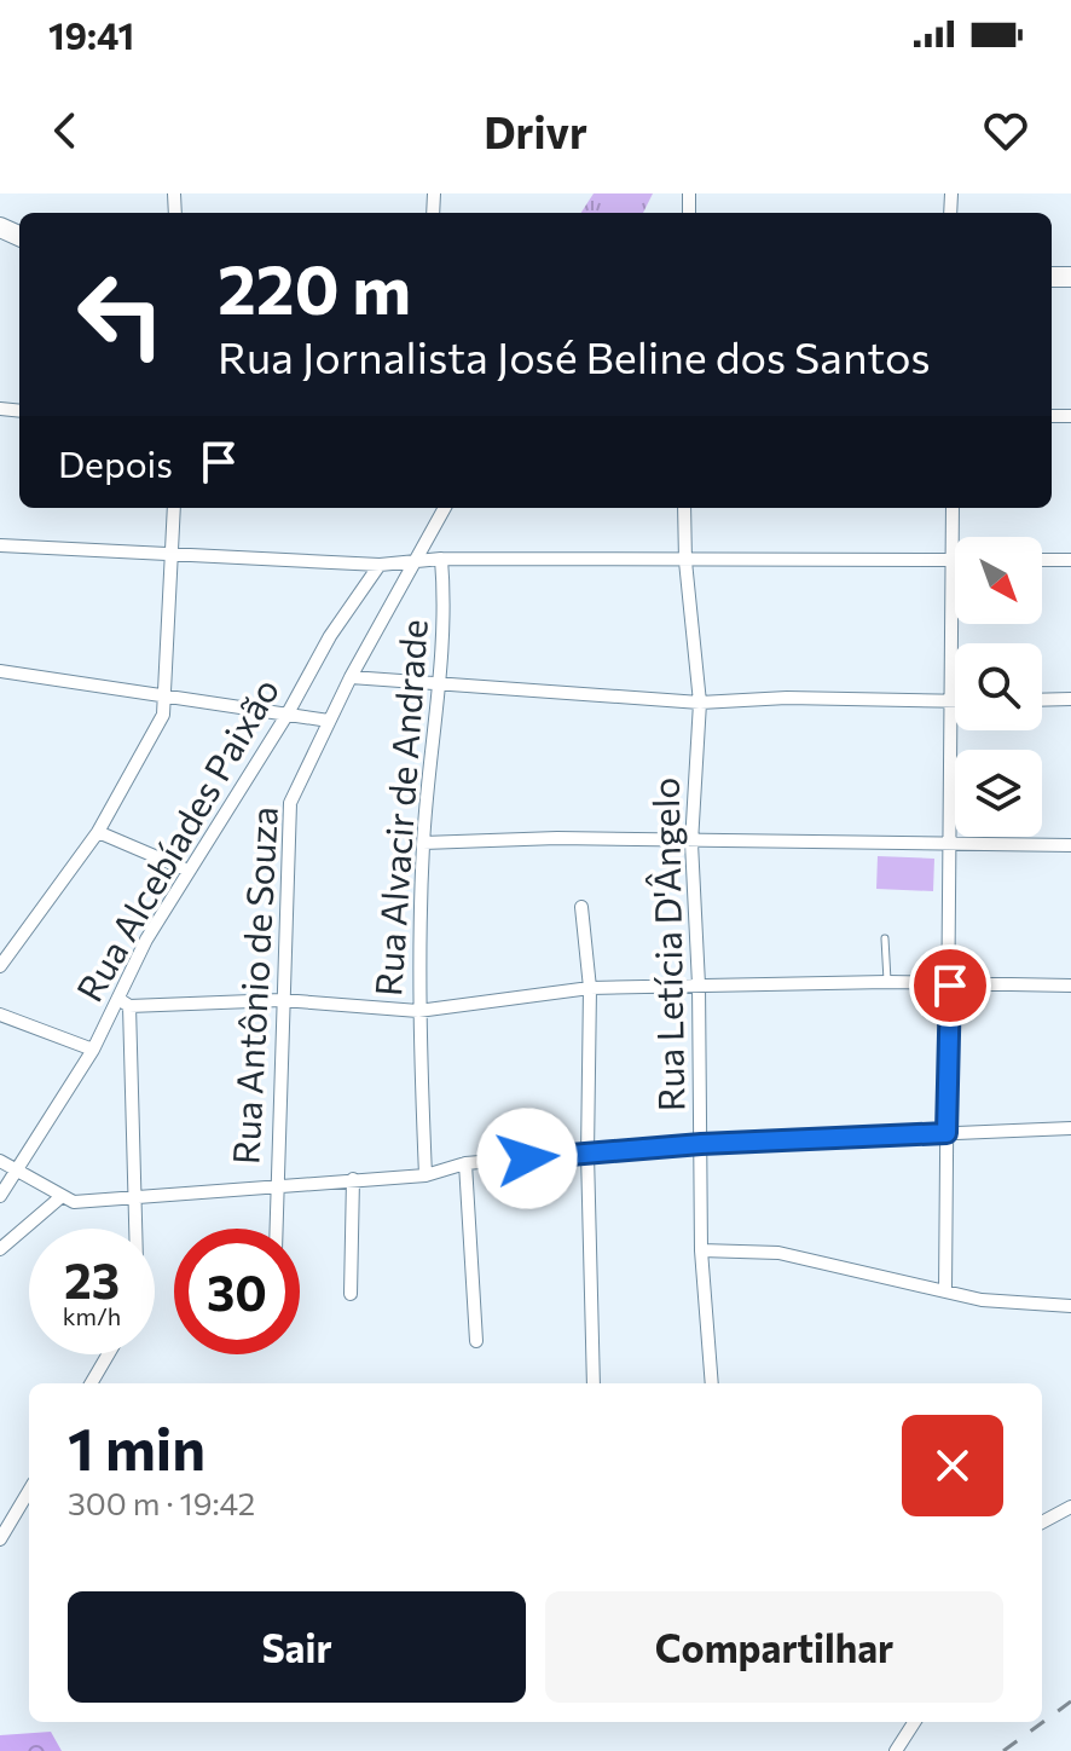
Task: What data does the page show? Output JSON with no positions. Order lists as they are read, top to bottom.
{
  "streets": {
    "street": [
      "Rua Alvacir de Andrade",
      "Rua Alcebíades Paixão",
      "Rua Letícia D'Ângelo",
      "Rua Antônio de Souza"
    ]
  },
  "north": "bottom right",
  "page": {
    "status": "19:41",
    "header": "Drivr",
    "turn": ["220 m", "Rua Jornalista José Beline dos Santos"],
    "then": "Depois",
    "speed": "23 km/h",
    "limit": "30",
    "heading": ["1 min", "300 m · 19:42"],
    "buttons": ["Sair", "Compartilhar"]
  }
}
